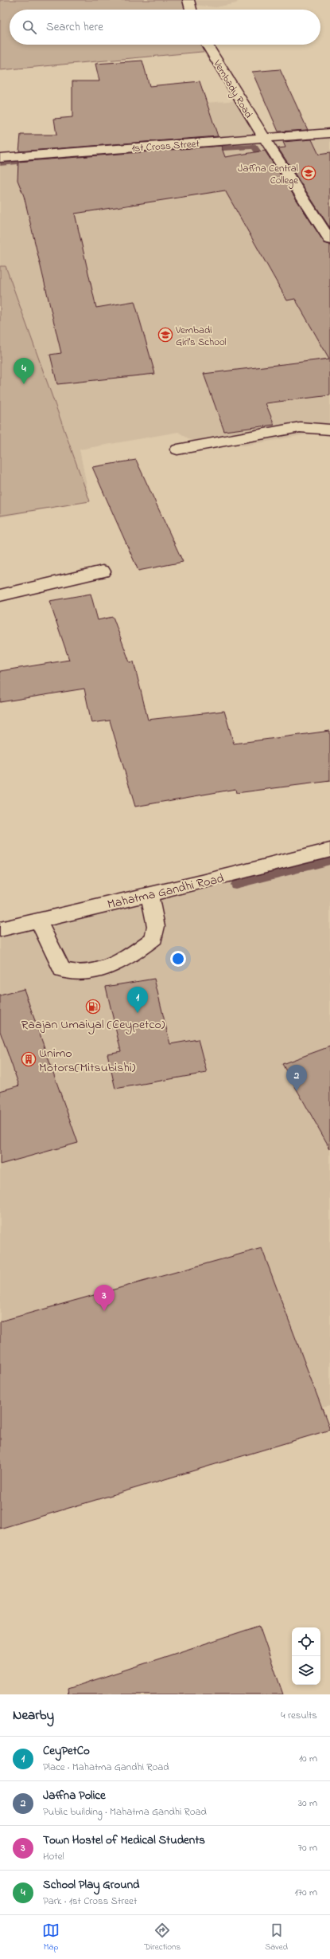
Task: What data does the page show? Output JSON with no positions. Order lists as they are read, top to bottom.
{
  "streets": {
    "street": ["Vembady Road", "1st Cross Street", "Mahatma Gandhi Road"]
  },
  "crossings": [
    ["Vembady Road", "1st Cross Street"]
  ],
  "places": {
    "school or university": ["Jaffna Central College", "Vembadi Girl's School"],
    "fuel station": ["Raajan Umaiyal (Ceypetco)"],
    "building": ["Unimo Motors(Mitsubishi)"]
  },
  "page": {
    "search": "Search here",
    "pins": [
      "4",
      "1",
      "2",
      "3"
    ],
    "heading": ["Nearby", "4 results"],
    "list": [
      {
        "mark": "1",
        "name": "CeyPetCo",
        "note": "Place · Mahatma Gandhi Road",
        "value": "10 m"
      },
      {
        "mark": "2",
        "name": "Jaffna Police",
        "note": "Public building · Mahatma Gandhi Road",
        "value": "30 m"
      },
      {
        "mark": "3",
        "name": "Town Hostel of Medical Students",
        "note": "Hotel",
        "value": "70 m"
      },
      {
        "mark": "4",
        "name": "School Play Ground",
        "note": "Park · 1st Cross Street",
        "value": "170 m"
      }
    ],
    "nav": ["Map", "Directions", "Saved"]
  }
}
